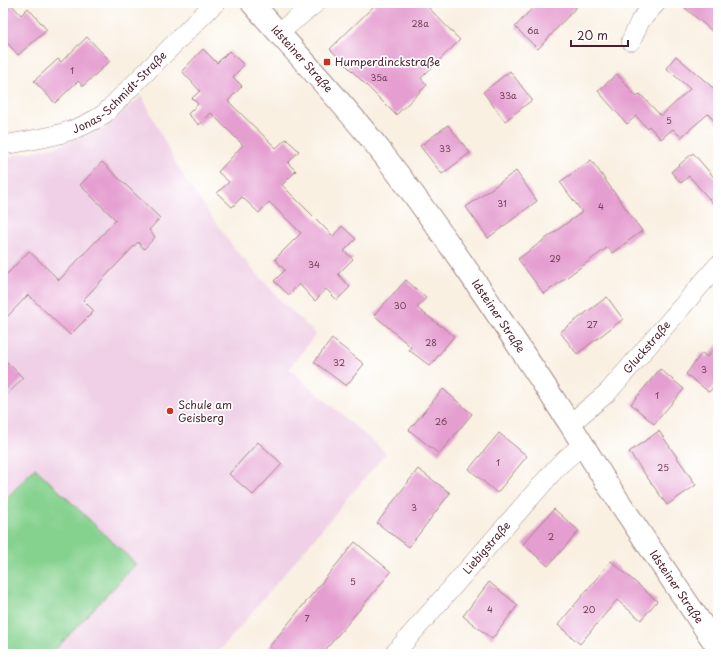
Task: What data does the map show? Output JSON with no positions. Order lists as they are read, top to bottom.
{
  "streets": {
    "street": [
      "Idsteiner Straße",
      "Jonas-Schmidt-Straße",
      "Gluckstraße",
      "Liebigstraße"
    ]
  },
  "crossings": [
    ["Idsteiner Straße", "Gluckstraße"],
    ["Idsteiner Straße", "Liebigstraße"]
  ],
  "places": {
    "transit": ["Humperdinckstraße"],
    "other": ["Schule am Geisberg"]
  },
  "house_numbers": [
    "28a",
    "6a",
    "1",
    "35a",
    "33a",
    "5",
    "33",
    "31",
    "4",
    "29",
    "34",
    "30",
    "27",
    "28",
    "32",
    "3",
    "1",
    "26",
    "1",
    "25",
    "3",
    "2",
    "5",
    "4",
    "20",
    "7"
  ],
  "scale_bar": "20 m"
}
